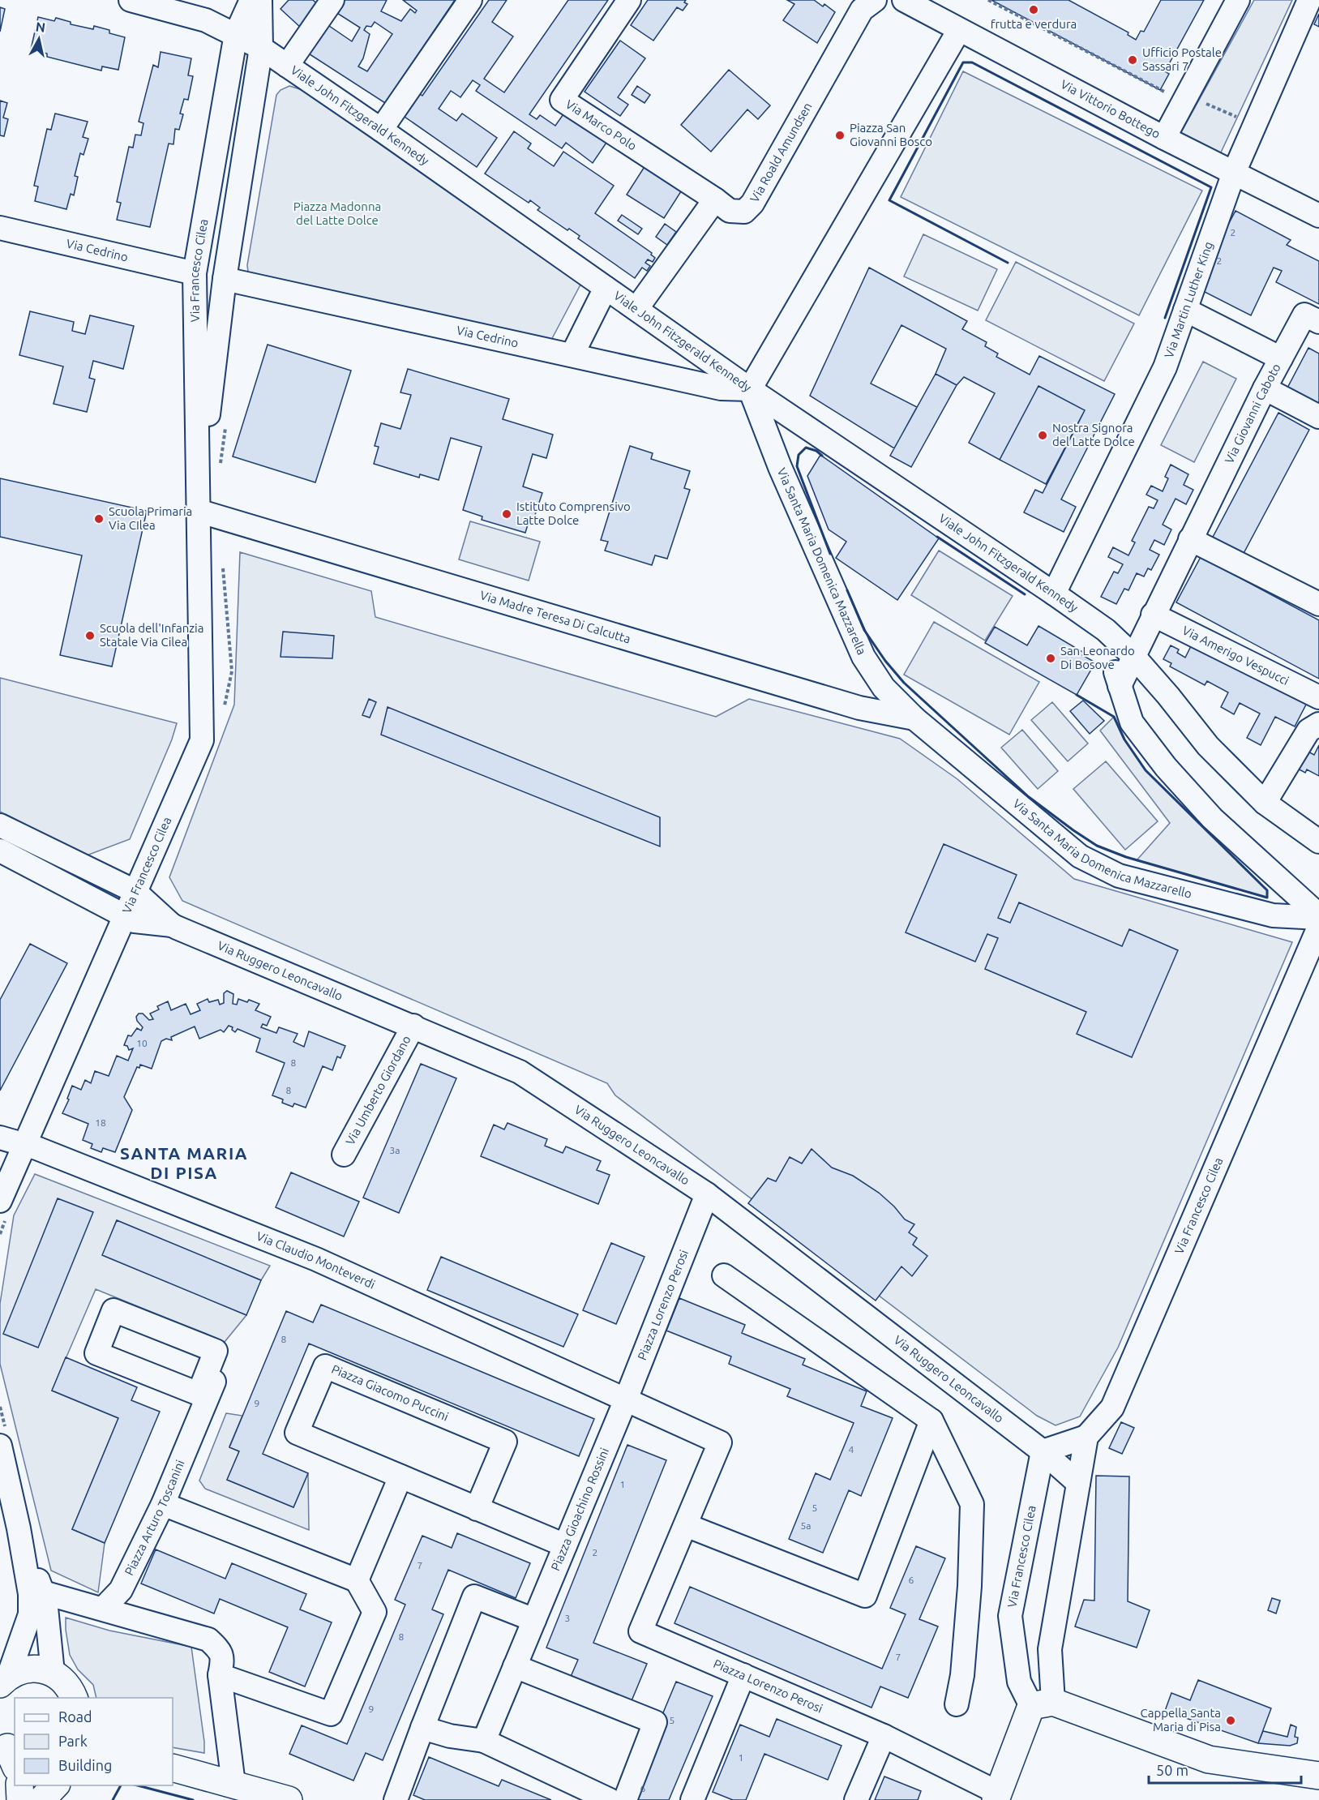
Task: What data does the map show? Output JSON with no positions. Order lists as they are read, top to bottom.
{
  "streets": {
    "street": [
      "Via Vittorio Bottego",
      "Viale John Fitzgerald Kennedy",
      "Via Marco Polo",
      "Via Roald Amundsen",
      "Via Cedrino",
      "Via Francesco Cilea",
      "Via Martin Luther King",
      "Via Giovanni Caboto",
      "Via Santa Maria Domenica Mazzarella",
      "Via Madre Teresa Di Calcutta",
      "Via Amerigo Vespucci",
      "Via Santa Maria Domenica Mazzarello",
      "Via Ruggero Leoncavallo",
      "Via Umberto Giordano",
      "Via Claudio Monteverdi",
      "Piazza Lorenzo Perosi",
      "Piazza Giacomo Puccini",
      "Piazza Gioachino Rossini",
      "Piazza Arturo Toscanini"
    ]
  },
  "crossings": [
    ["Via Vittorio Bottego", "Via Martin Luther King"],
    ["Viale John Fitzgerald Kennedy", "Via Cedrino"],
    ["Viale John Fitzgerald Kennedy", "Via Francesco Cilea"],
    ["Viale John Fitzgerald Kennedy", "Via Martin Luther King"],
    ["Viale John Fitzgerald Kennedy", "Via Giovanni Caboto"],
    ["Viale John Fitzgerald Kennedy", "Via Santa Maria Domenica Mazzarella"],
    ["Via Marco Polo", "Via Roald Amundsen"],
    ["Via Cedrino", "Via Francesco Cilea"],
    ["Via Cedrino", "Via Santa Maria Domenica Mazzarella"],
    ["Via Francesco Cilea", "Via Madre Teresa Di Calcutta"],
    ["Via Francesco Cilea", "Via Ruggero Leoncavallo"],
    ["Via Francesco Cilea", "Via Claudio Monteverdi"],
    ["Via Martin Luther King", "Via Giovanni Caboto"],
    ["Via Giovanni Caboto", "Via Amerigo Vespucci"],
    ["Via Santa Maria Domenica Mazzarella", "Via Madre Teresa Di Calcutta"],
    ["Via Santa Maria Domenica Mazzarella", "Via Santa Maria Domenica Mazzarello"],
    ["Via Madre Teresa Di Calcutta", "Via Santa Maria Domenica Mazzarello"],
    ["Via Ruggero Leoncavallo", "Via Umberto Giordano"],
    ["Via Ruggero Leoncavallo", "Piazza Lorenzo Perosi"],
    ["Via Claudio Monteverdi", "Piazza Lorenzo Perosi"],
    ["Via Claudio Monteverdi", "Piazza Gioachino Rossini"],
    ["Piazza Lorenzo Perosi", "Piazza Gioachino Rossini"],
    ["Piazza Giacomo Puccini", "Piazza Gioachino Rossini"]
  ],
  "districts": ["SANTA MARIA DI PISA"],
  "parks": ["Piazza Madonna del Latte Dolce"],
  "places": [
    "frutta e verdura",
    "Ufficio Postale Sassari 7",
    "Piazza San Giovanni Bosco",
    "Nostra Signora del Latte Dolce",
    "Istituto Comprensivo Latte Dolce",
    "Scuola Primaria Via CIlea",
    "Scuola dell'Infanzia Statale Via Cilea",
    "San Leonardo Di Bosove",
    "Cappella Santa Maria di Pisa"
  ],
  "house_numbers": [
    "2",
    "2",
    "10",
    "8",
    "8",
    "18",
    "3a",
    "8",
    "9",
    "4",
    "1",
    "5",
    "5a",
    "2",
    "7",
    "6",
    "3",
    "8",
    "7",
    "9",
    "5",
    "1",
    "6"
  ],
  "legend": ["Road", "Park", "Building"],
  "scale_bar": "50 m",
  "north": "top"
}
